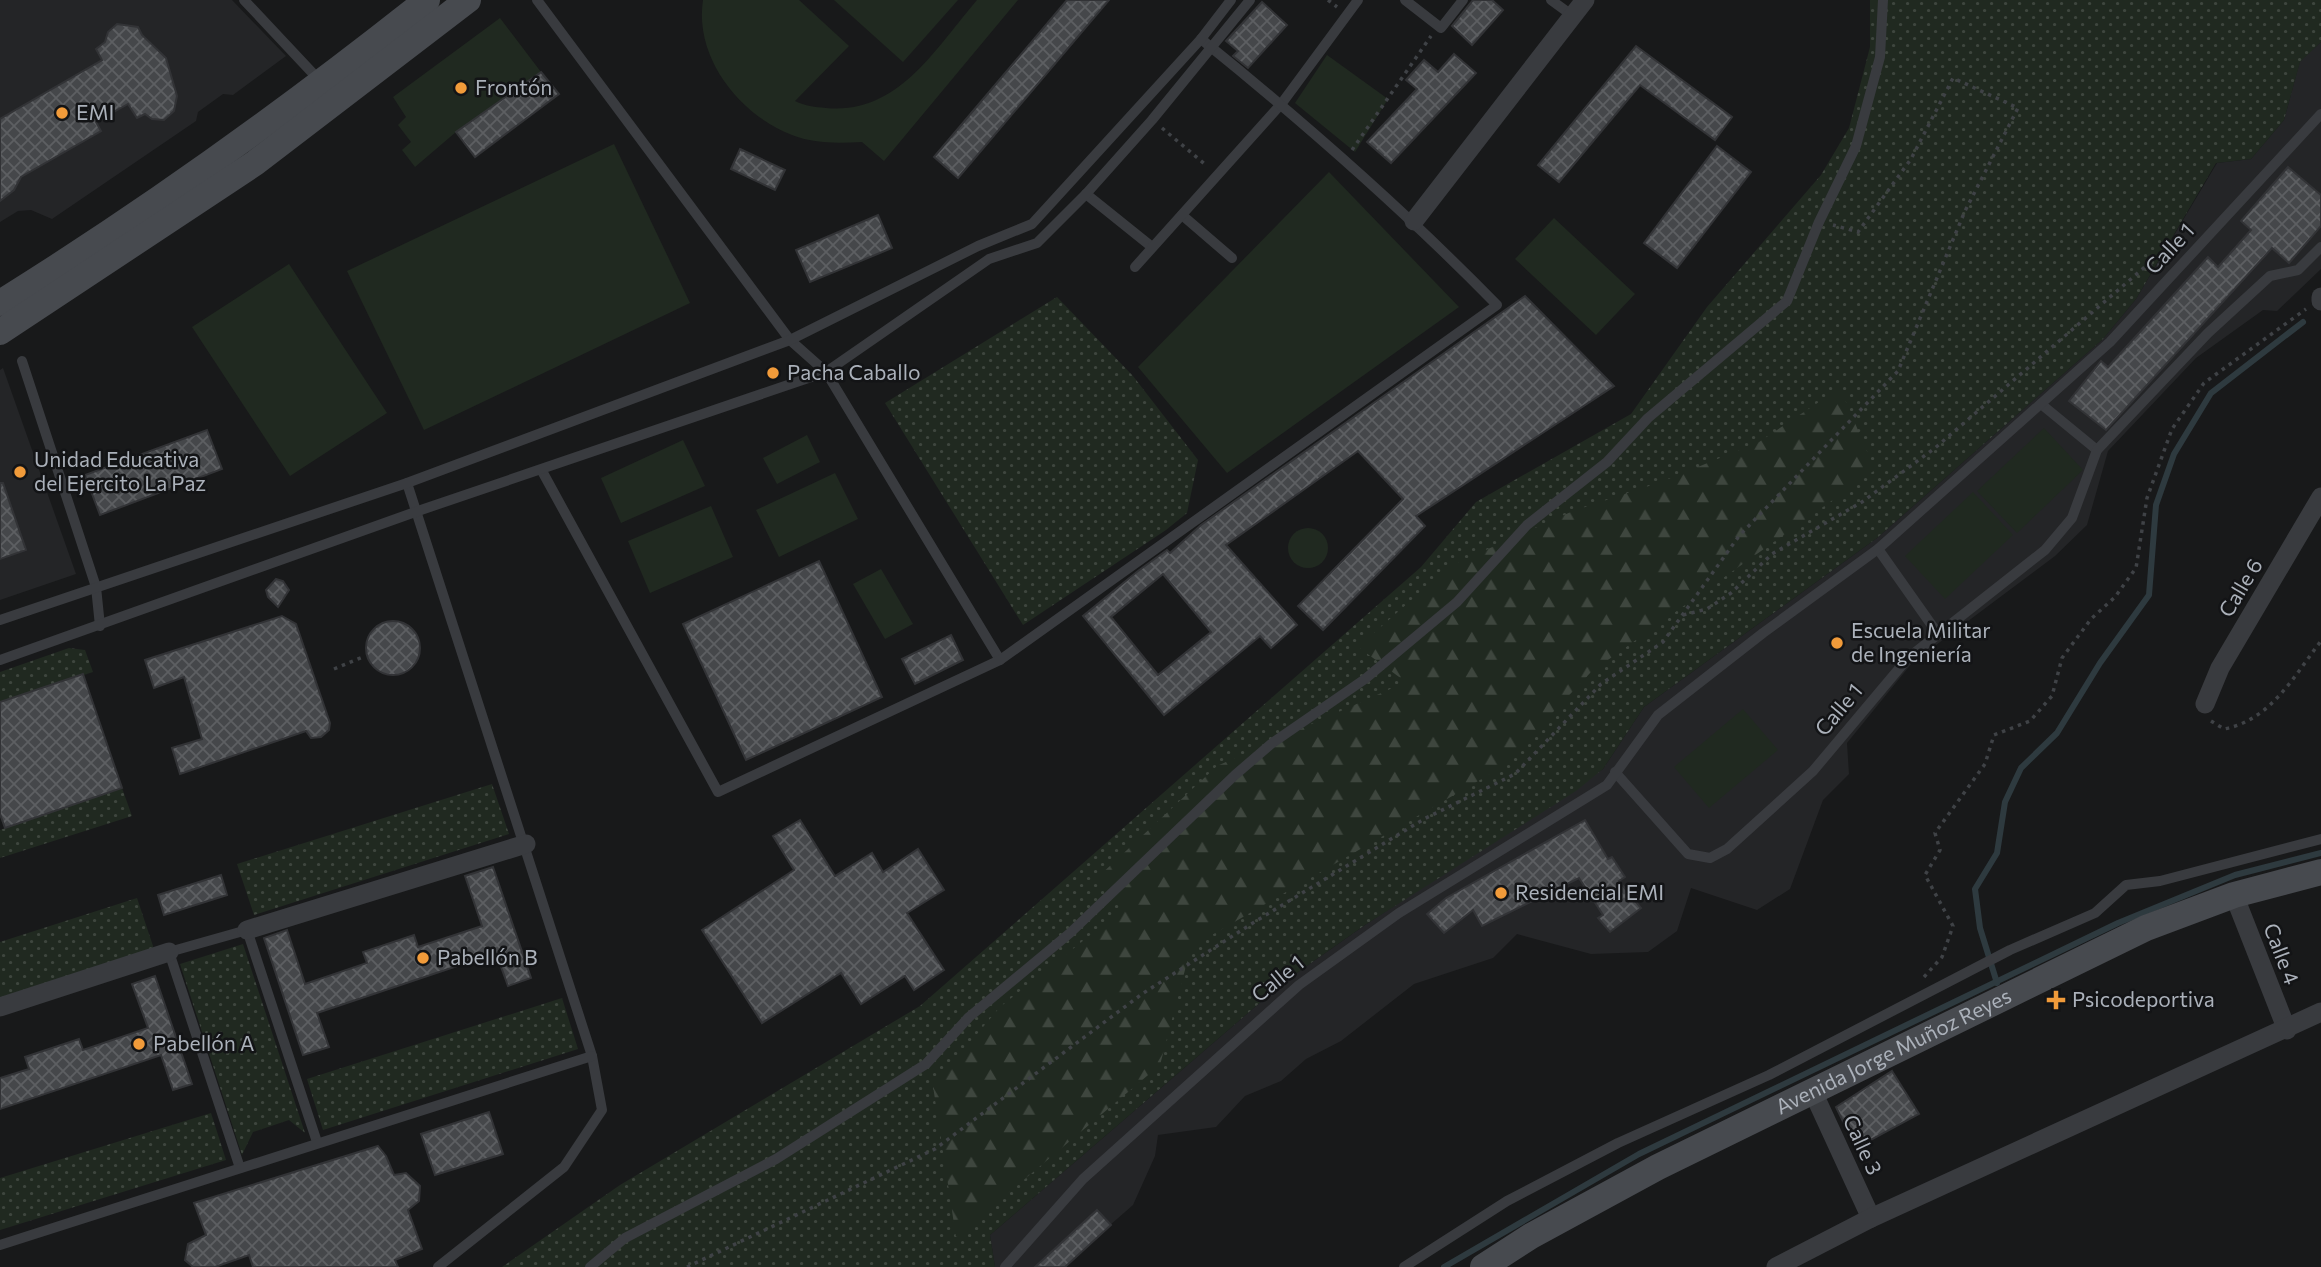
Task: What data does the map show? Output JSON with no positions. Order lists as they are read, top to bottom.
{
  "streets": {
    "main road": ["Avenida Jorge Muñoz Reyes"],
    "street": ["Calle 6", "Calle 4", "Calle 3"],
    "lane": ["Calle 1"]
  },
  "crossings": [
    ["Calle 4", "Avenida Jorge Muñoz Reyes"],
    ["Avenida Jorge Muñoz Reyes", "Calle 3"]
  ],
  "places": {
    "other": [
      "Frontón",
      "EMI",
      "Pacha Caballo",
      "Unidad Educativa del Ejercito La Paz",
      "Escuela Militar de Ingeniería",
      "Residencial EMI",
      "Pabellón B",
      "Pabellón A"
    ],
    "health": ["Psicodeportiva"]
  }
}
